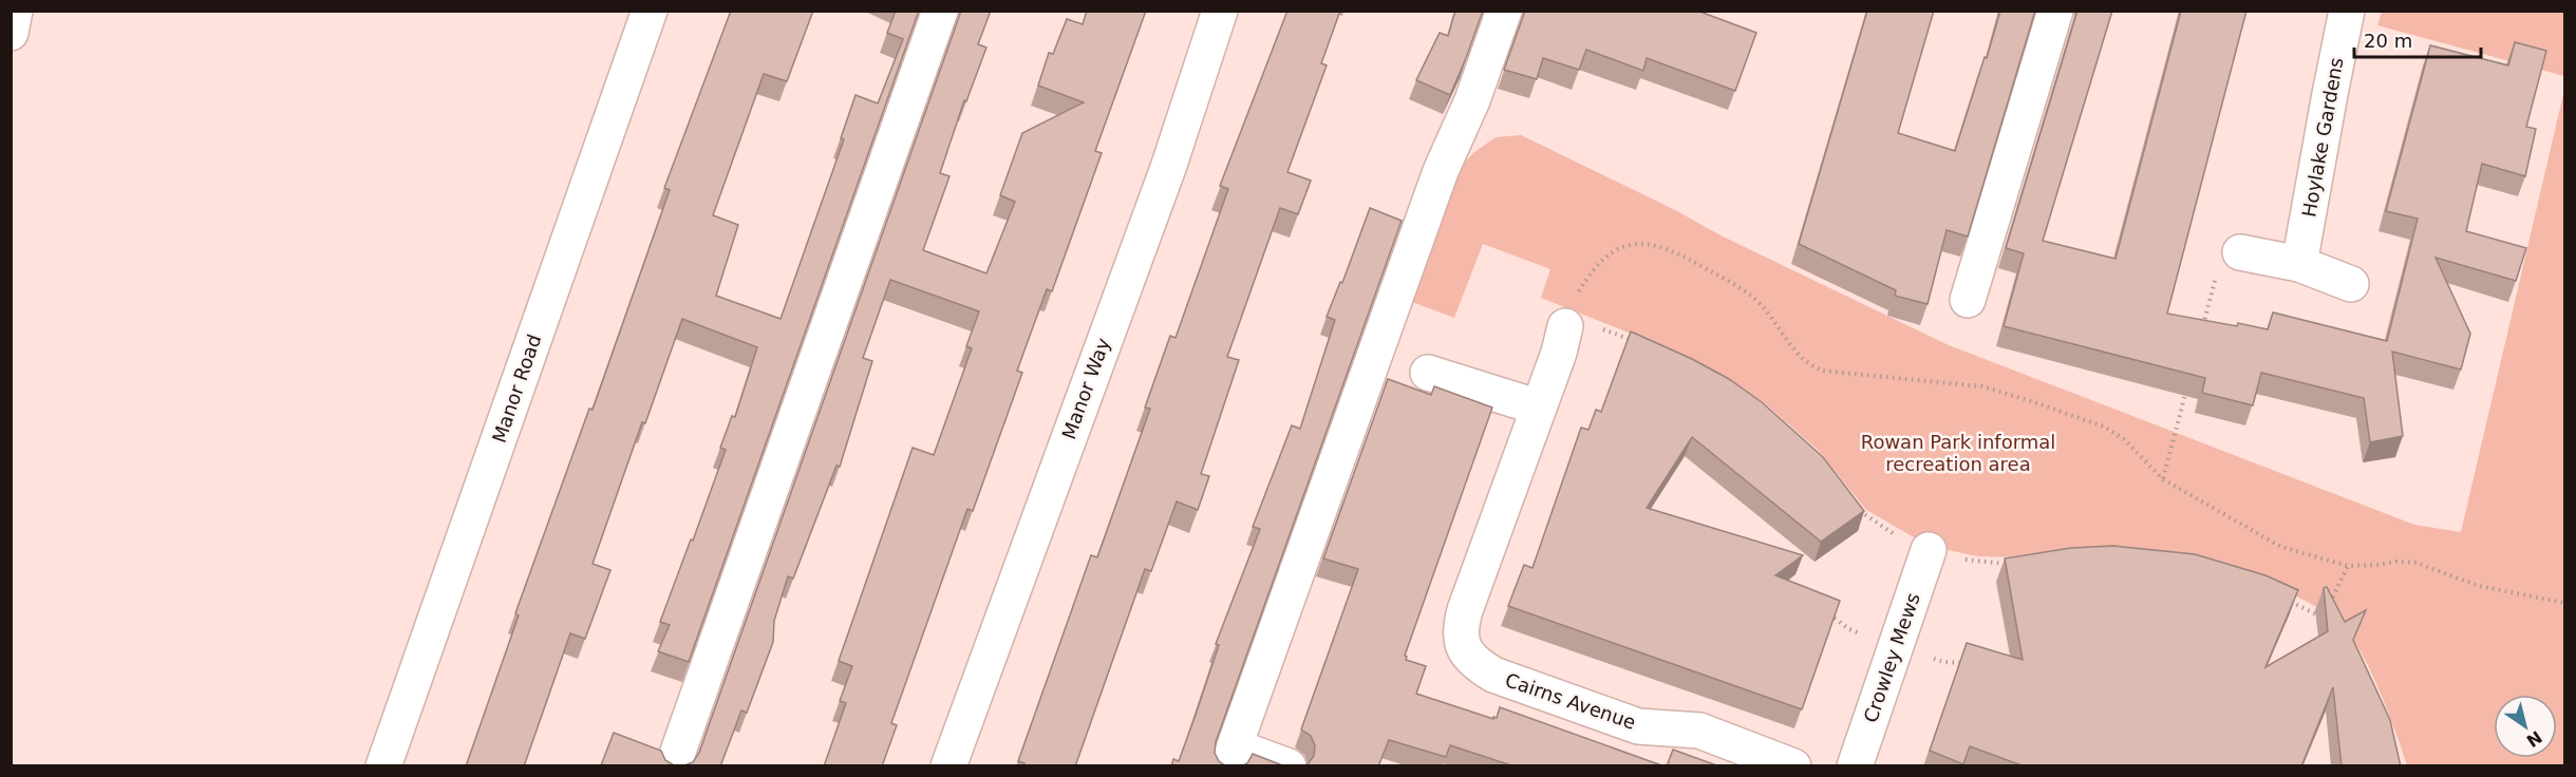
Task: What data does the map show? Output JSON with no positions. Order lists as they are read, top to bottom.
{
  "streets": {
    "street": [
      "Hoylake Gardens",
      "Manor Road",
      "Manor Way",
      "Crowley Mews",
      "Cairns Avenue"
    ]
  },
  "parks": ["Rowan Park informal recreation area"],
  "scale_bar": "20 m",
  "north": "bottom right"
}
